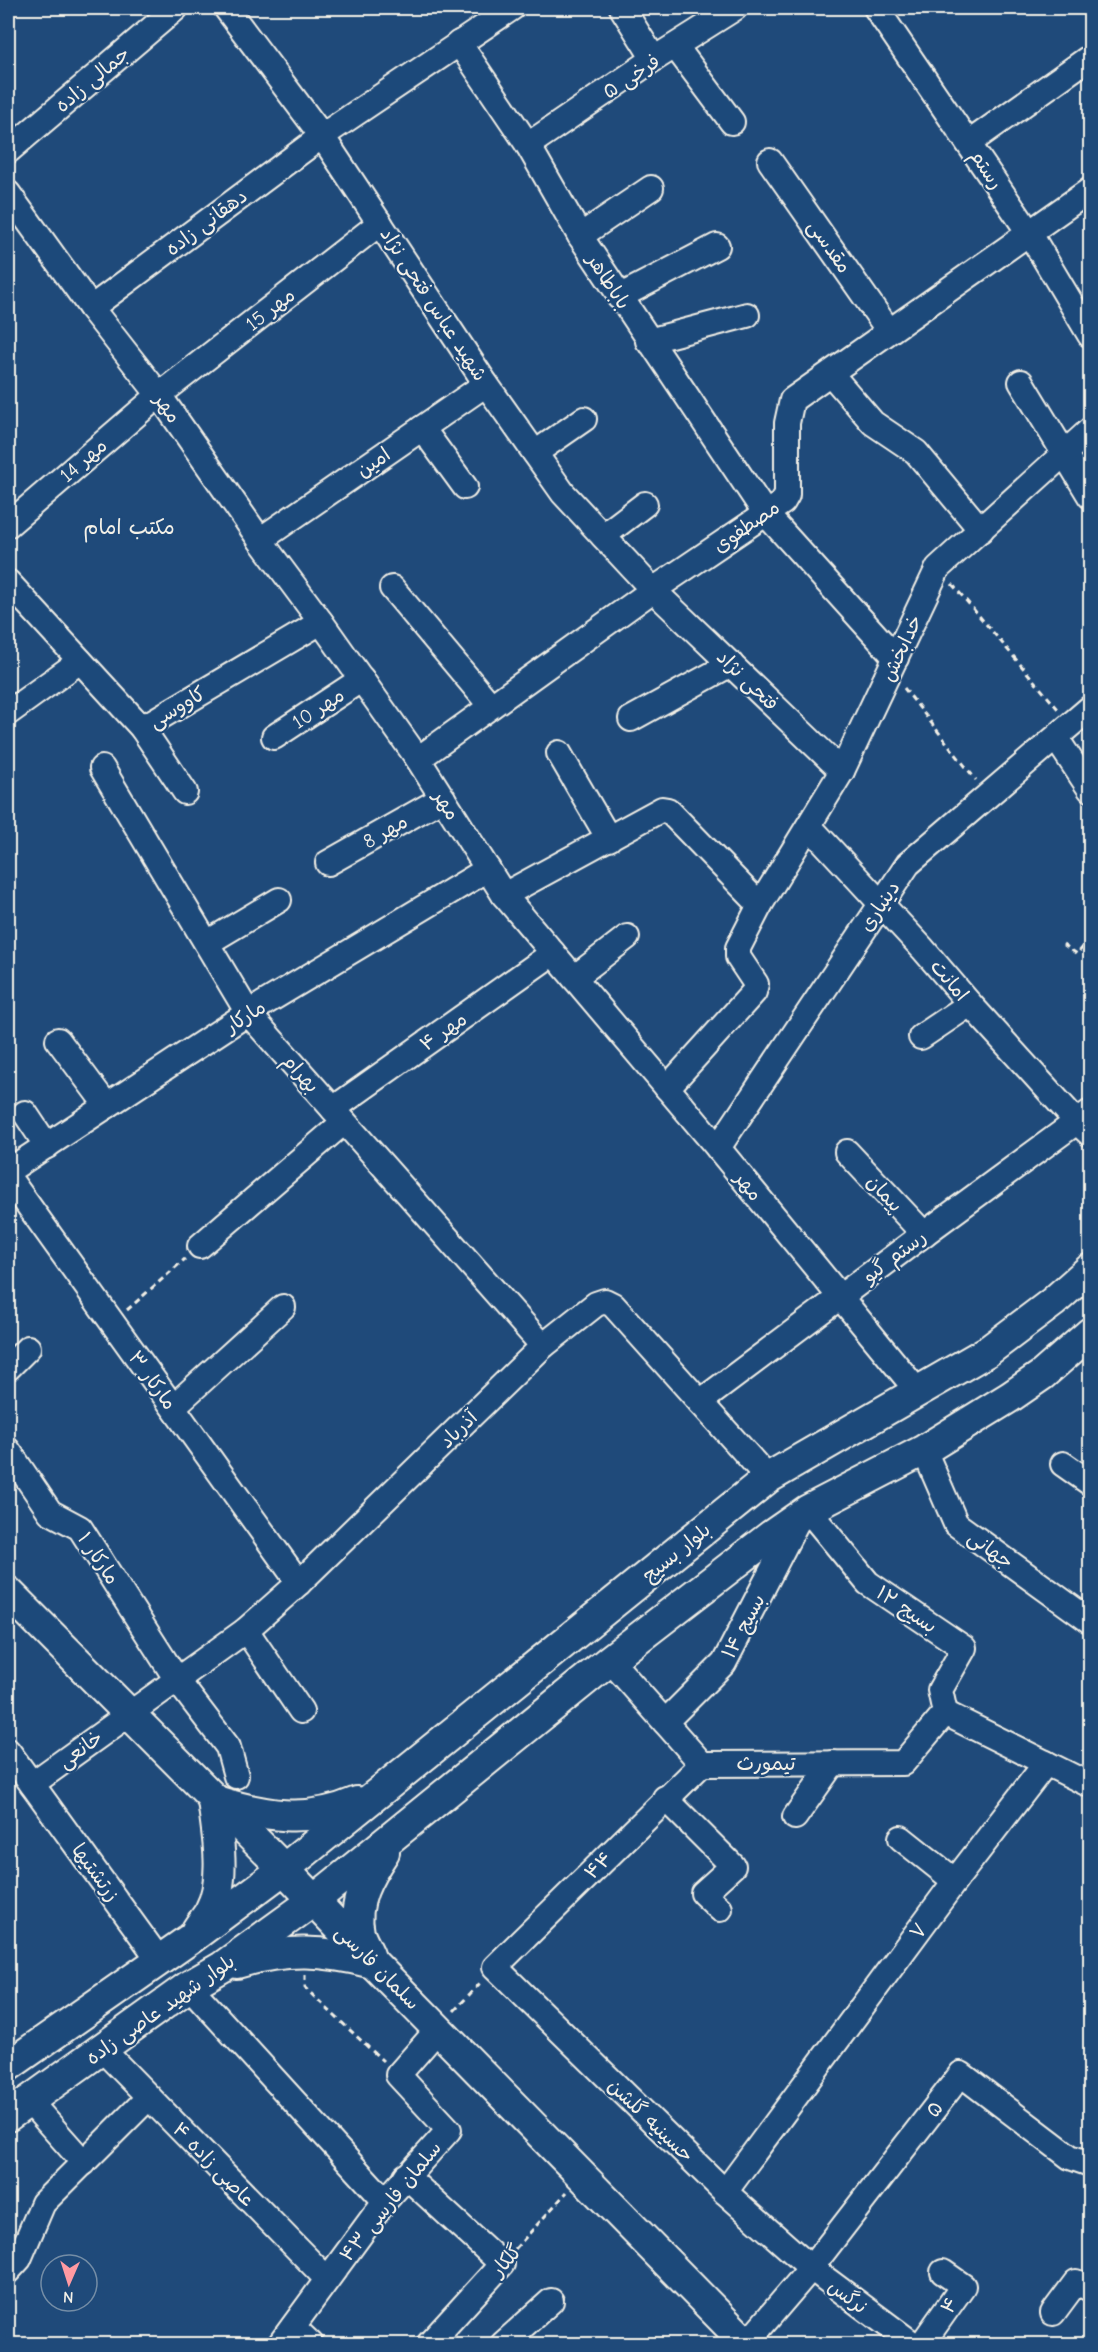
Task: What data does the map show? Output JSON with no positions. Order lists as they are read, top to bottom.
{
  "streets": {
    "main road": ["بلوار بسیج", "سلمان فارسی", "بلوار شهید عاصی زاده"],
    "street": [
      "فرخی ۵",
      "جمالی زاده",
      "رستم",
      "دهقانی زاده",
      "مقدسی",
      "باباطاهر",
      "شهید عباس فتحی نژاد",
      "مهر 15",
      "مهر",
      "مهر 14",
      "امین",
      "مصطفوی",
      "خدابخش",
      "فتحی نژاد",
      "کاووسی",
      "مهر 10",
      "مهر 8",
      "دینیاری",
      "امانت",
      "مارکار",
      "مهر ۴",
      "بهرام",
      "پیمان",
      "رستم گیو",
      "مارکار ۳",
      "آذرباد",
      "جهانی",
      "مارکار ۱",
      "بسیج ۱۲",
      "بسیج ۱۴",
      "خانعی",
      "تیمورث",
      "۴۴",
      "زرتشتیها",
      "۷",
      "۵",
      "حسینیه گلشن",
      "عاصی زاده ۴",
      "سلمان فارسی ۴۳",
      "گلکار",
      "نرگس",
      "۴"
    ]
  },
  "crossings": [
    ["فرخی ۵", "باباطاهر"],
    ["رستم", "مصطفوی"],
    ["دهقانی زاده", "باباطاهر"],
    ["دهقانی زاده", "شهید عباس فتحی نژاد"],
    ["دهقانی زاده", "مهر"],
    ["مقدسی", "مصطفوی"],
    ["باباطاهر", "مصطفوی"],
    ["باباطاهر", "خدابخش"],
    ["شهید عباس فتحی نژاد", "مهر 15"],
    ["شهید عباس فتحی نژاد", "امین"],
    ["شهید عباس فتحی نژاد", "مصطفوی"],
    ["شهید عباس فتحی نژاد", "فتحی نژاد"],
    ["مهر 15", "مهر"],
    ["مهر 15", "مهر 14"],
    ["مهر", "مهر 14"],
    ["مهر", "امین"],
    ["مهر", "مصطفوی"],
    ["مهر", "خدابخش"],
    ["مهر", "کاووسی"],
    ["مهر", "مهر 10"],
    ["مهر", "مهر 8"],
    ["مهر", "دینیاری"],
    ["مهر", "مارکار"],
    ["مهر", "مهر ۴"],
    ["مهر", "رستم گیو"],
    ["مهر", "بلوار بسیج"],
    ["مصطفوی", "فتحی نژاد"],
    ["خدابخش", "فتحی نژاد"],
    ["خدابخش", "امانت"],
    ["دینیاری", "امانت"],
    ["امانت", "رستم گیو"],
    ["مارکار", "بهرام"],
    ["مهر ۴", "بهرام"],
    ["بهرام", "آذرباد"],
    ["پیمان", "رستم گیو"],
    ["رستم گیو", "آذرباد"],
    ["مارکار ۳", "آذرباد"],
    ["آذرباد", "بلوار بسیج"],
    ["آذرباد", "مارکار ۱"],
    ["آذرباد", "خانعی"],
    ["آذرباد", "سلمان فارسی"],
    ["بلوار بسیج", "سلمان فارسی"],
    ["بلوار بسیج", "بلوار شهید عاصی زاده"],
    ["بسیج ۱۲", "بسیج ۱۴"],
    ["بسیج ۱۲", "تیمورث"],
    ["خانعی", "زرتشتیها"],
    ["خانعی", "سلمان فارسی"],
    ["تیمورث", "۴۴"],
    ["۴۴", "حسینیه گلشن"],
    ["زرتشتیها", "بلوار شهید عاصی زاده"],
    ["۷", "حسینیه گلشن"],
    ["سلمان فارسی", "بلوار شهید عاصی زاده"],
    ["سلمان فارسی", "گلکار"],
    ["بلوار شهید عاصی زاده", "عاصی زاده ۴"],
    ["۵", "حسینیه گلشن"],
    ["۵", "نرگس"],
    ["حسینیه گلشن", "نرگس"],
    ["عاصی زاده ۴", "سلمان فارسی ۴۳"]
  ],
  "districts": ["مکتب امام"],
  "north": "bottom"
}
